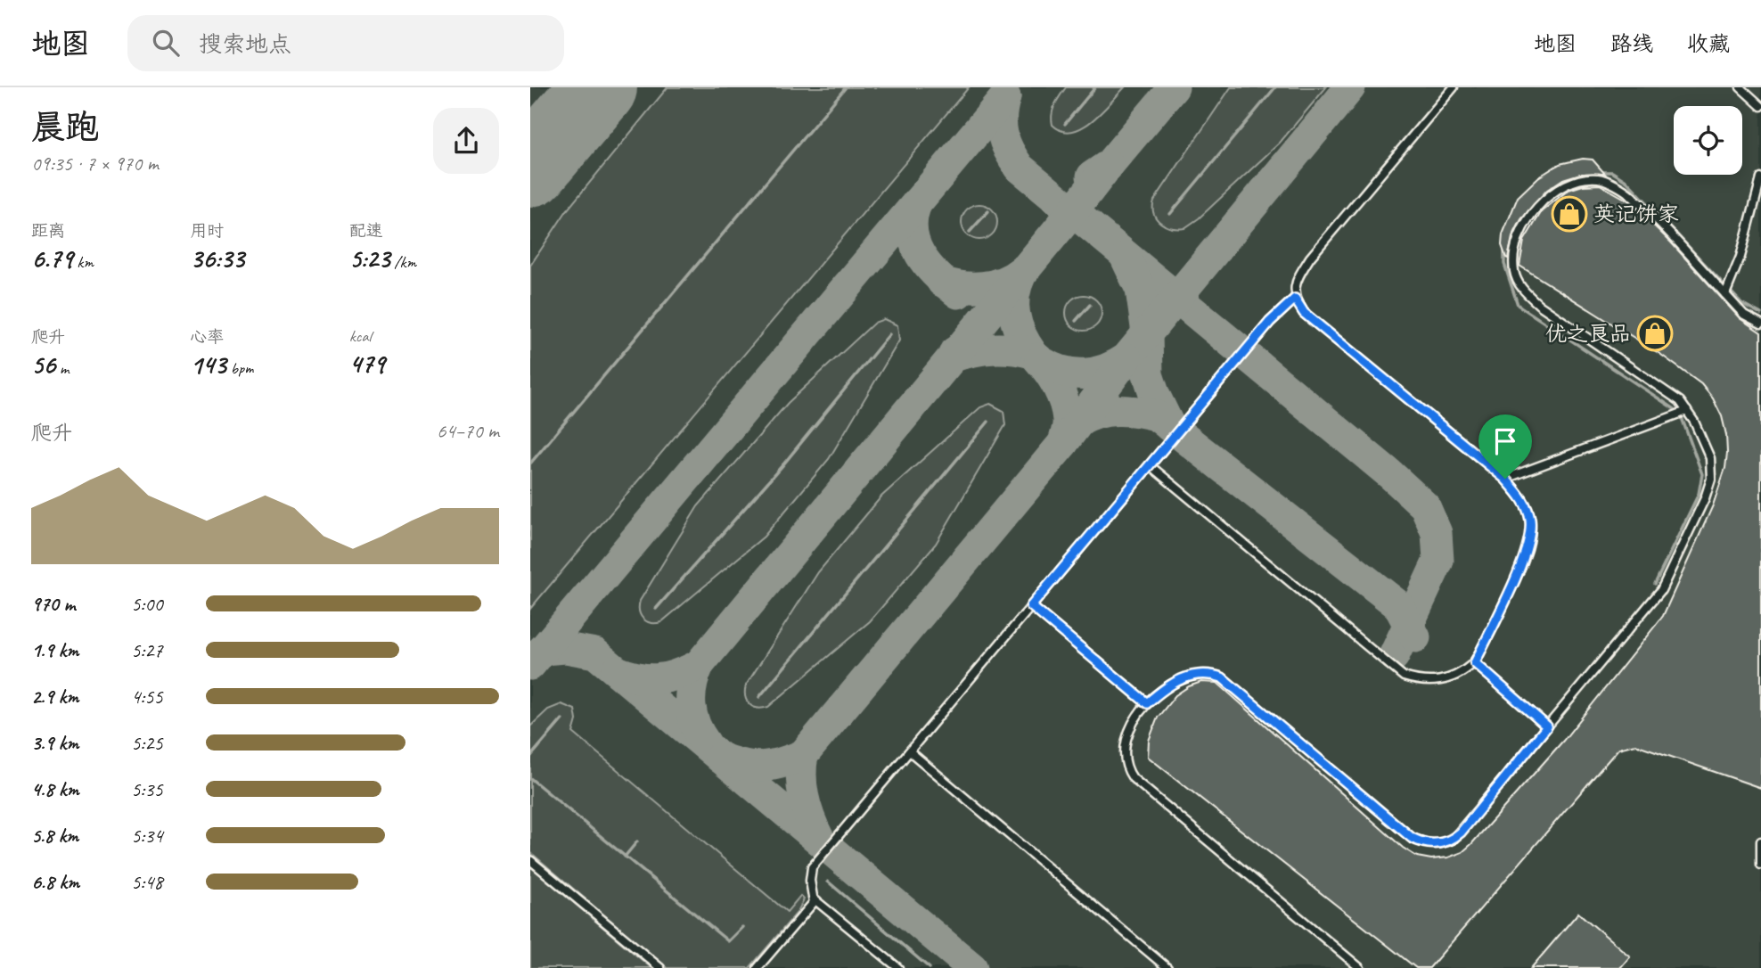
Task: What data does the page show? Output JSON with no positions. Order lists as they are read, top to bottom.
{
  "places": {
    "shop": ["英记饼家", "优之良品"]
  },
  "page": {
    "header": "地图",
    "search": "搜索地点",
    "nav": ["地图", "路线", "收藏"],
    "heading": ["晨跑", "09:35 · 7 × 970 m"],
    "stats": [
      ["距离", "6.79 km"],
      ["用时", "36:33"],
      ["配速", "5:23 /km"],
      ["爬升", "56 m"],
      ["心率", "143 bpm"],
      ["kcal", "479"]
    ],
    "chart": ["爬升", "64–70 m"],
    "list": [
      {
        "name": "970 m",
        "note": "5:00"
      },
      {
        "name": "1.9 km",
        "note": "5:27"
      },
      {
        "name": "2.9 km",
        "note": "4:55"
      },
      {
        "name": "3.9 km",
        "note": "5:25"
      },
      {
        "name": "4.8 km",
        "note": "5:35"
      },
      {
        "name": "5.8 km",
        "note": "5:34"
      },
      {
        "name": "6.8 km",
        "note": "5:48"
      }
    ]
  }
}
